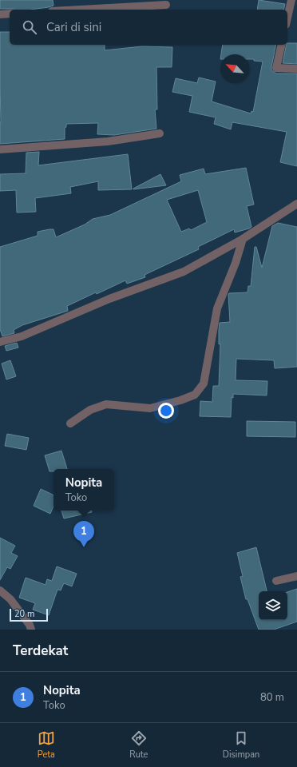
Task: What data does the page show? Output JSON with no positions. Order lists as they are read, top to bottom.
{
  "scale_bar": "20 m",
  "north": "top left",
  "page": {
    "search": "Cari di sini",
    "popup": ["Nopita", "Toko"],
    "pins": "1",
    "scale": "20 m",
    "heading": "Terdekat",
    "list": [
      {
        "mark": "1",
        "name": "Nopita",
        "note": "Toko",
        "value": "80 m"
      }
    ],
    "nav": ["Peta", "Rute", "Disimpan"]
  }
}
